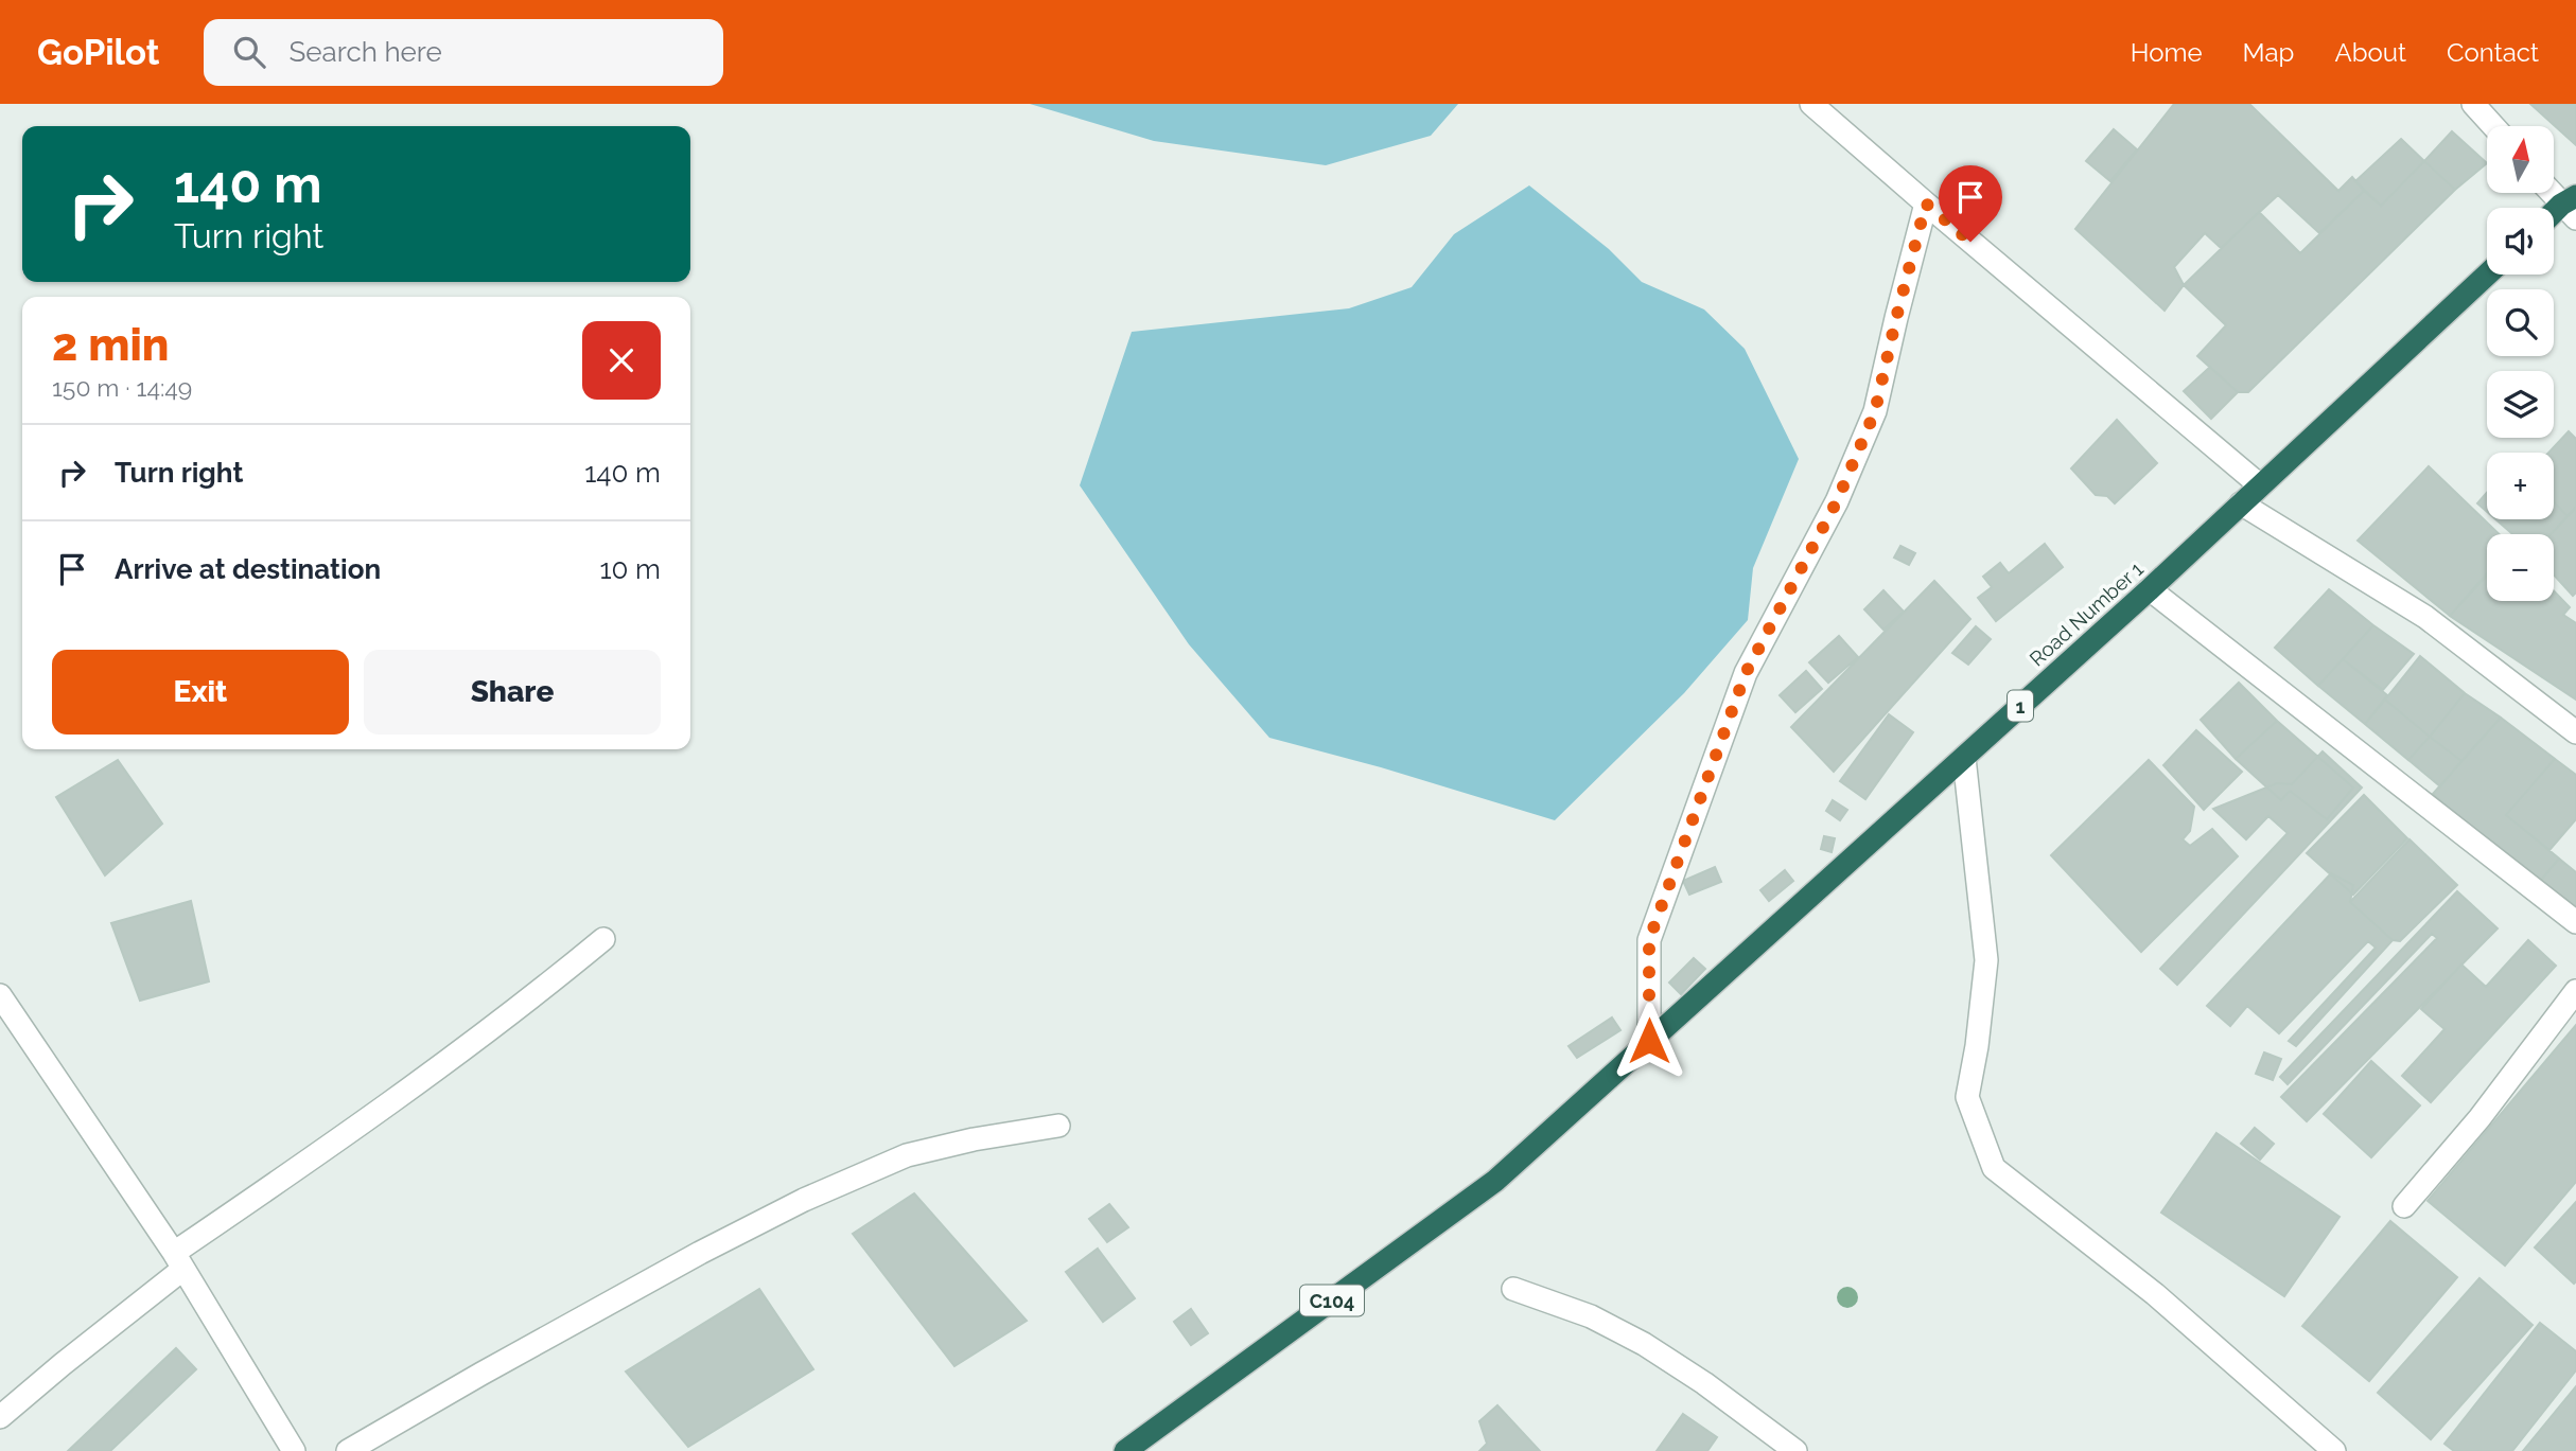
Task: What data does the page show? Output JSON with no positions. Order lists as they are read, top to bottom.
{
  "streets": {
    "highway": ["Road Number 1", "1", "C104"]
  },
  "crossings": [
    ["Road Number 1", "C104"]
  ],
  "north": "top",
  "page": {
    "header": "GoPilot",
    "search": "Search here",
    "nav": [
      "Home",
      "Map",
      "About",
      "Contact"
    ],
    "map_buttons": ["+", "−"],
    "turn": ["140 m", "Turn right"],
    "heading": ["2 min", "150 m · 14:49"],
    "list": [
      {
        "name": "Turn right",
        "value": "140 m"
      },
      {
        "name": "Arrive at destination",
        "value": "10 m"
      }
    ],
    "buttons": ["Exit", "Share"]
  }
}
